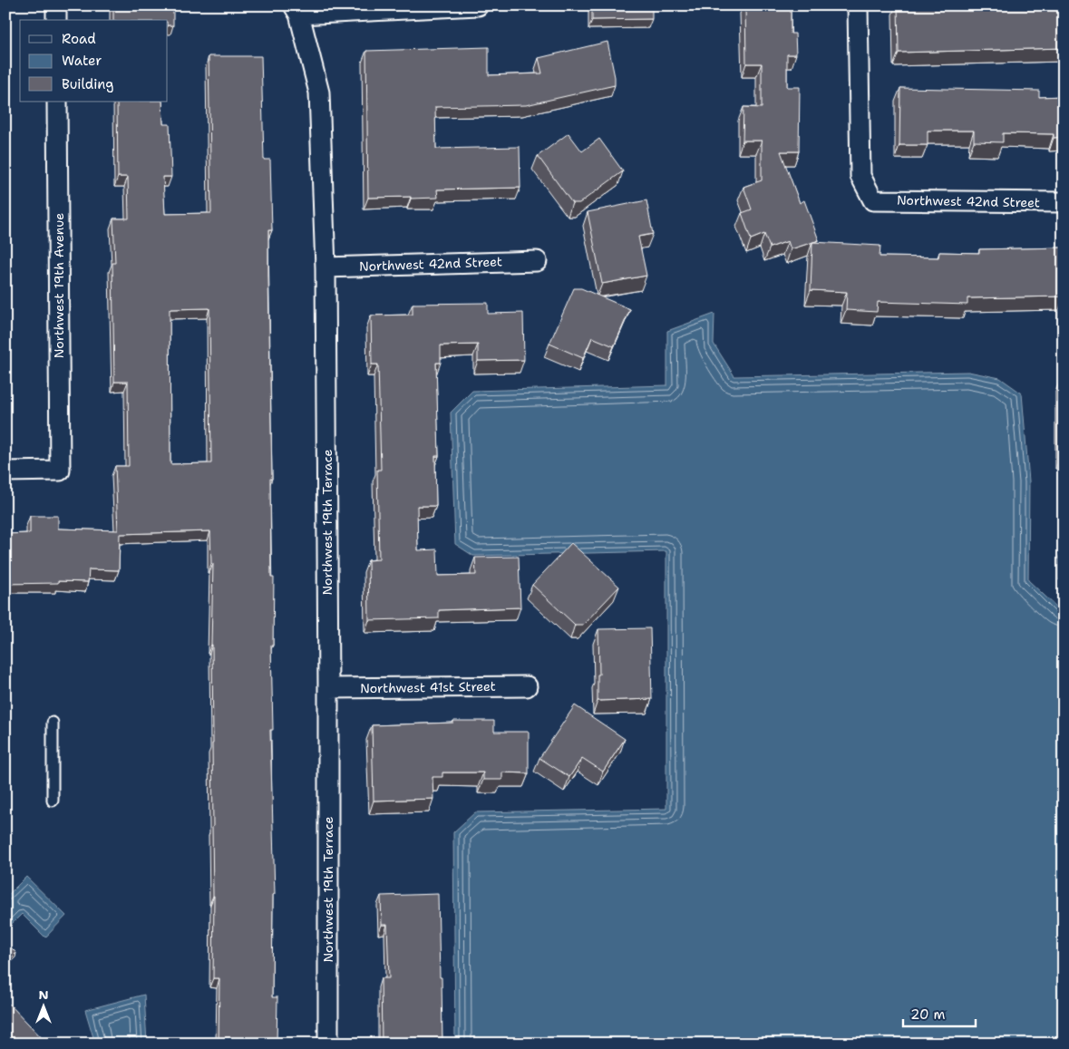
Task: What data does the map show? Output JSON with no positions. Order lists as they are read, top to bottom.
{
  "streets": {
    "street": [
      "Northwest 42nd Street",
      "Northwest 19th Avenue",
      "Northwest 19th Terrace",
      "Northwest 41st Street"
    ]
  },
  "crossings": [
    ["Northwest 42nd Street", "Northwest 19th Terrace"],
    ["Northwest 19th Terrace", "Northwest 41st Street"]
  ],
  "legend": ["Road", "Water", "Building"],
  "scale_bar": "20 m",
  "north": "top"
}
